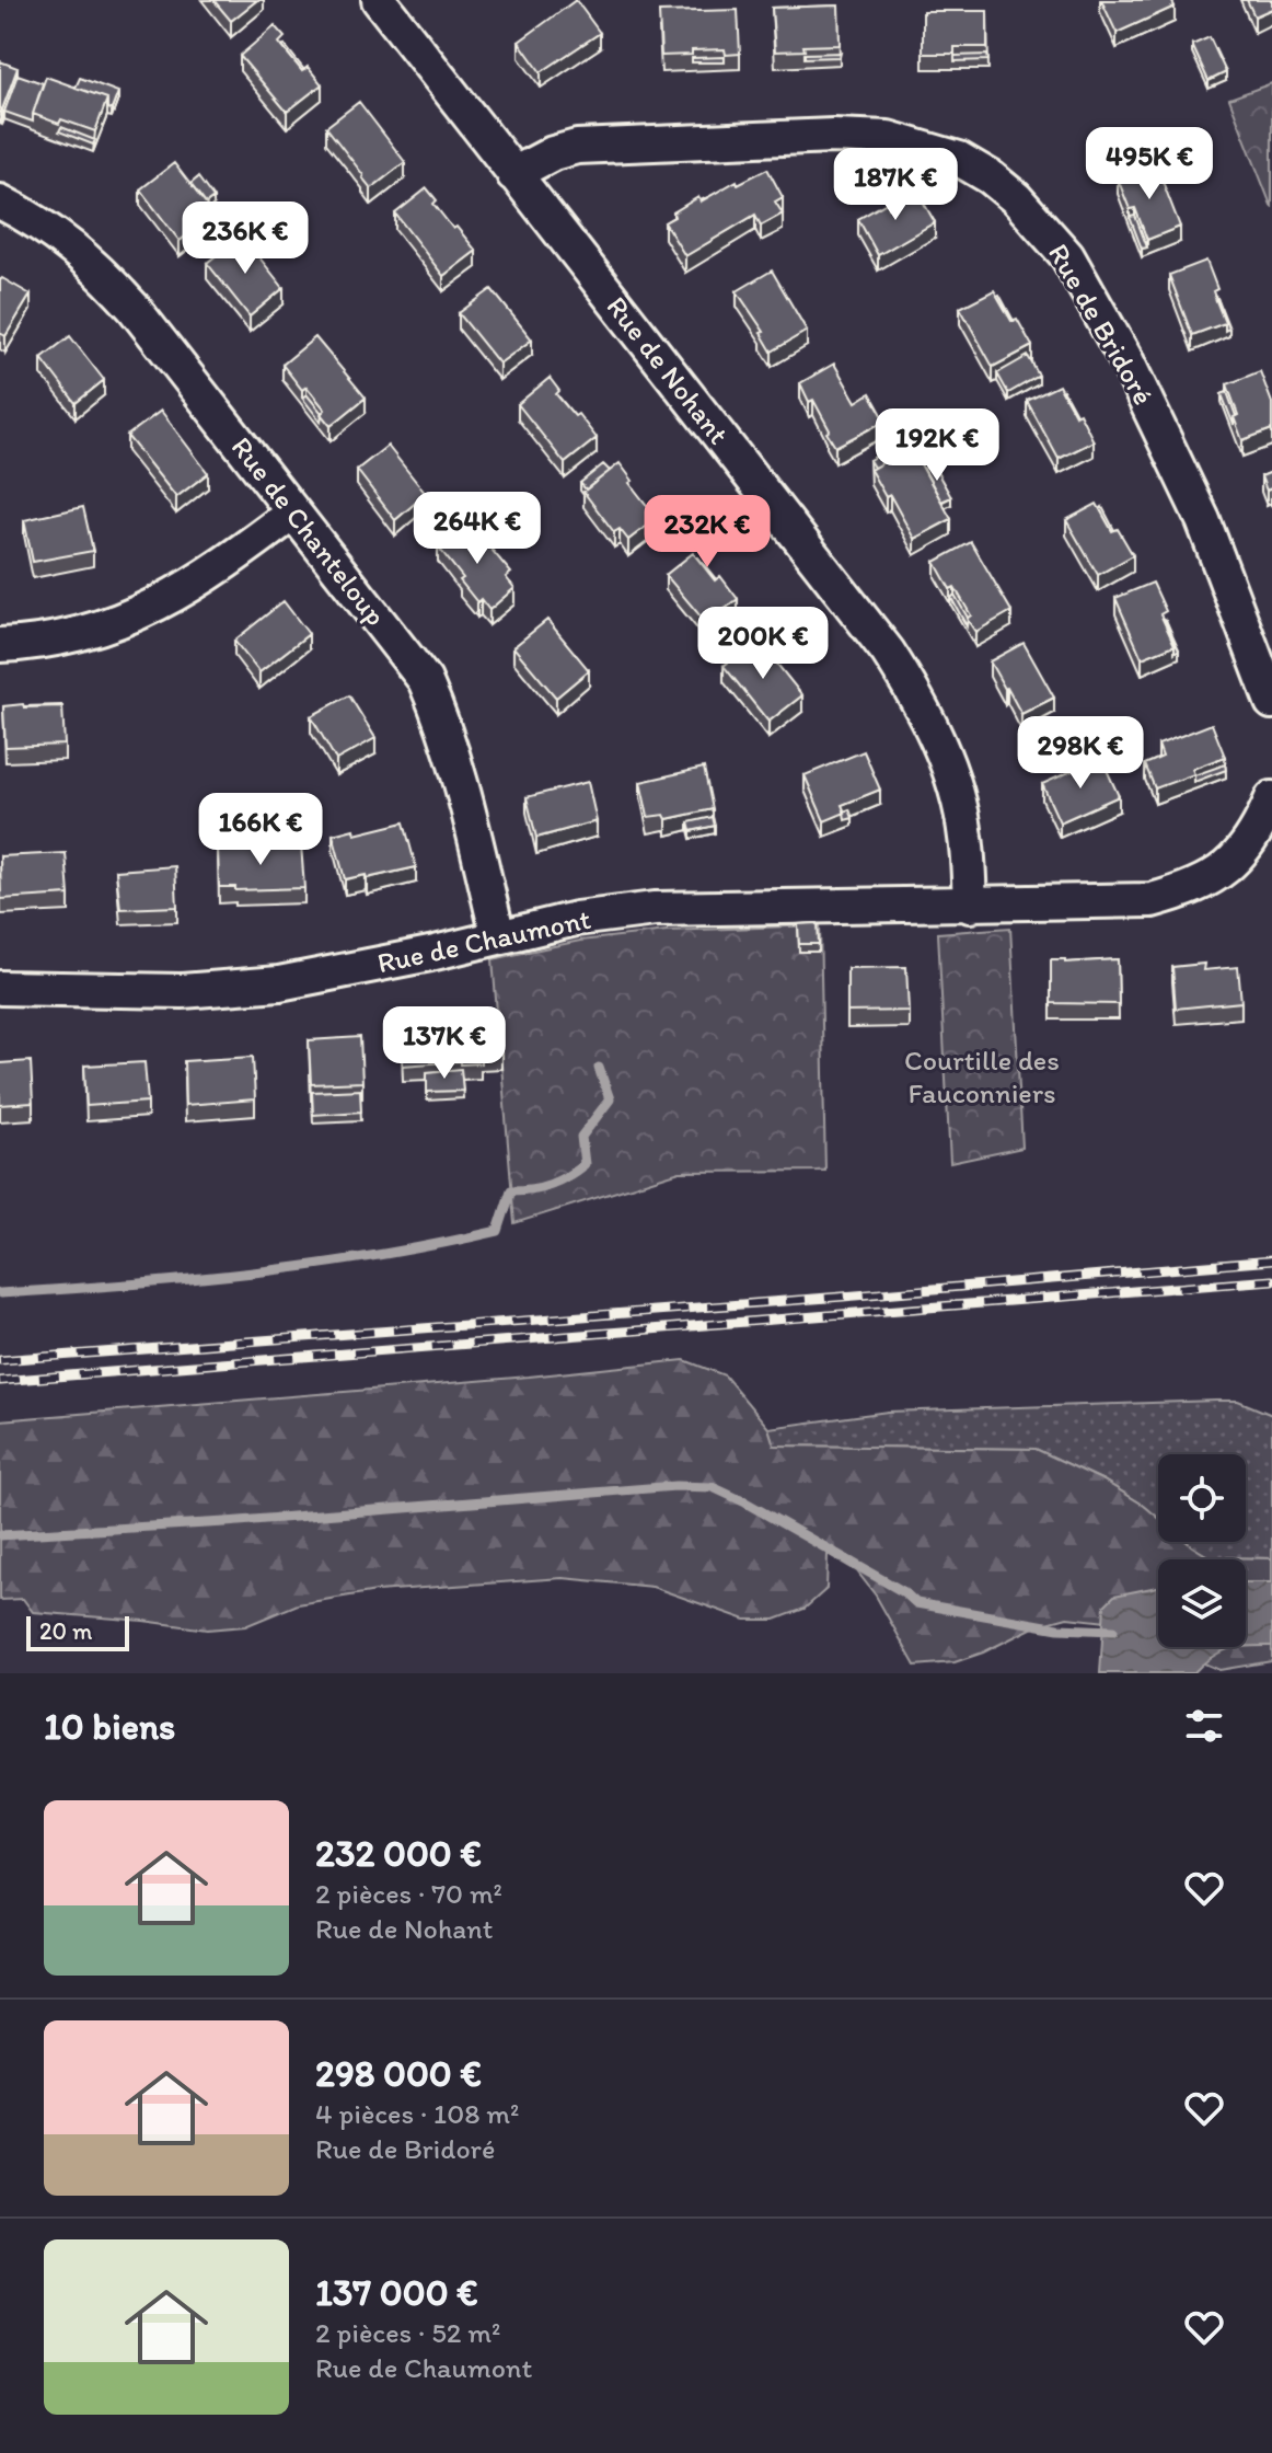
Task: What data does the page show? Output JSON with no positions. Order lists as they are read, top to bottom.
{
  "streets": {
    "street": [
      "Rue de Bridoré",
      "Rue de Nohant",
      "Rue de Chanteloup",
      "Rue de Chaumont"
    ]
  },
  "crossings": [
    ["Rue de Bridoré", "Rue de Nohant"],
    ["Rue de Nohant", "Rue de Chaumont"],
    ["Rue de Chanteloup", "Rue de Chaumont"]
  ],
  "parks": ["Courtille des Fauconniers"],
  "scale_bar": "20 m",
  "page": {
    "price": [
      "495K €",
      "187K €",
      "236K €",
      "192K €",
      "264K €",
      "232K €",
      "200K €",
      "298K €",
      "166K €",
      "137K €"
    ],
    "scale": "20 m",
    "heading": "10 biens",
    "list": [
      {
        "name": "232 000 €",
        "note": "2 pièces · 70 m² · Rue de Nohant"
      },
      {
        "name": "298 000 €",
        "note": "4 pièces · 108 m² · Rue de Bridoré"
      },
      {
        "name": "137 000 €",
        "note": "2 pièces · 52 m² · Rue de Chaumont"
      }
    ]
  }
}
